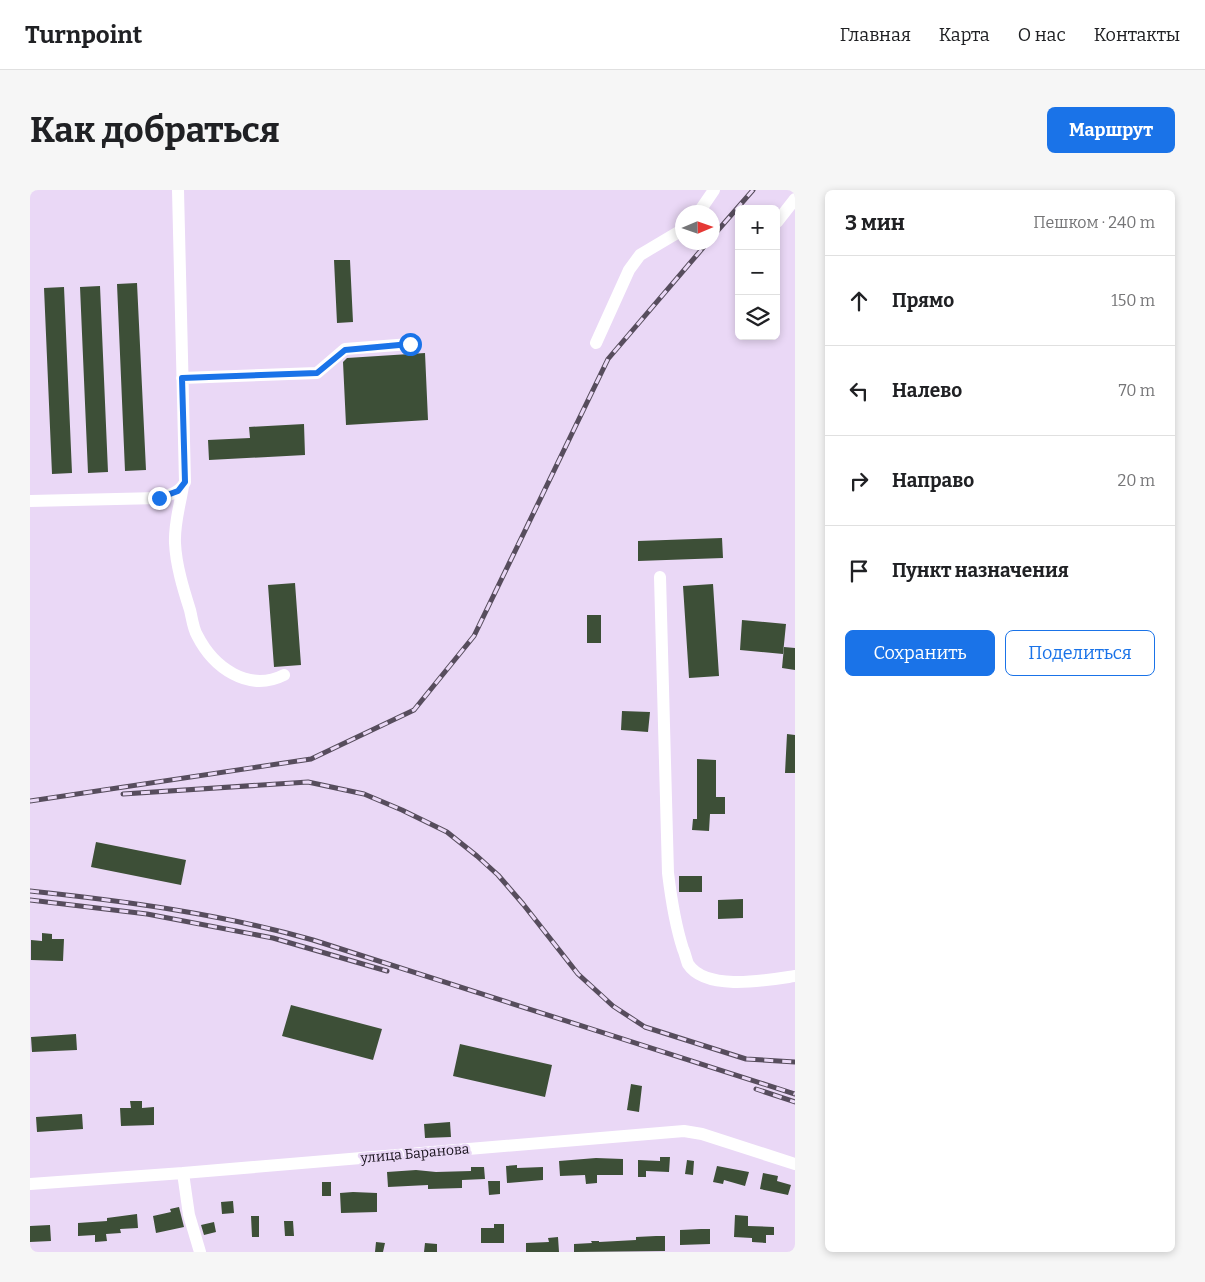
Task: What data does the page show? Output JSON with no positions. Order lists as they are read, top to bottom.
{
  "streets": {
    "street": ["улица Баранова"]
  },
  "north": "right",
  "page": {
    "header": "Turnpoint",
    "nav": [
      "Главная",
      "Карта",
      "О нас",
      "Контакты"
    ],
    "buttons": [
      "Маршрут",
      ["Сохранить", "Поделиться"]
    ],
    "title": "Как добраться",
    "heading": ["3 мин", "Пешком · 240 m"],
    "map_buttons": ["+", "−"],
    "list": [
      ["Прямо", "150 m"],
      ["Налево", "70 m"],
      ["Направо", "20 m"],
      "Пункт назначения"
    ]
  }
}
